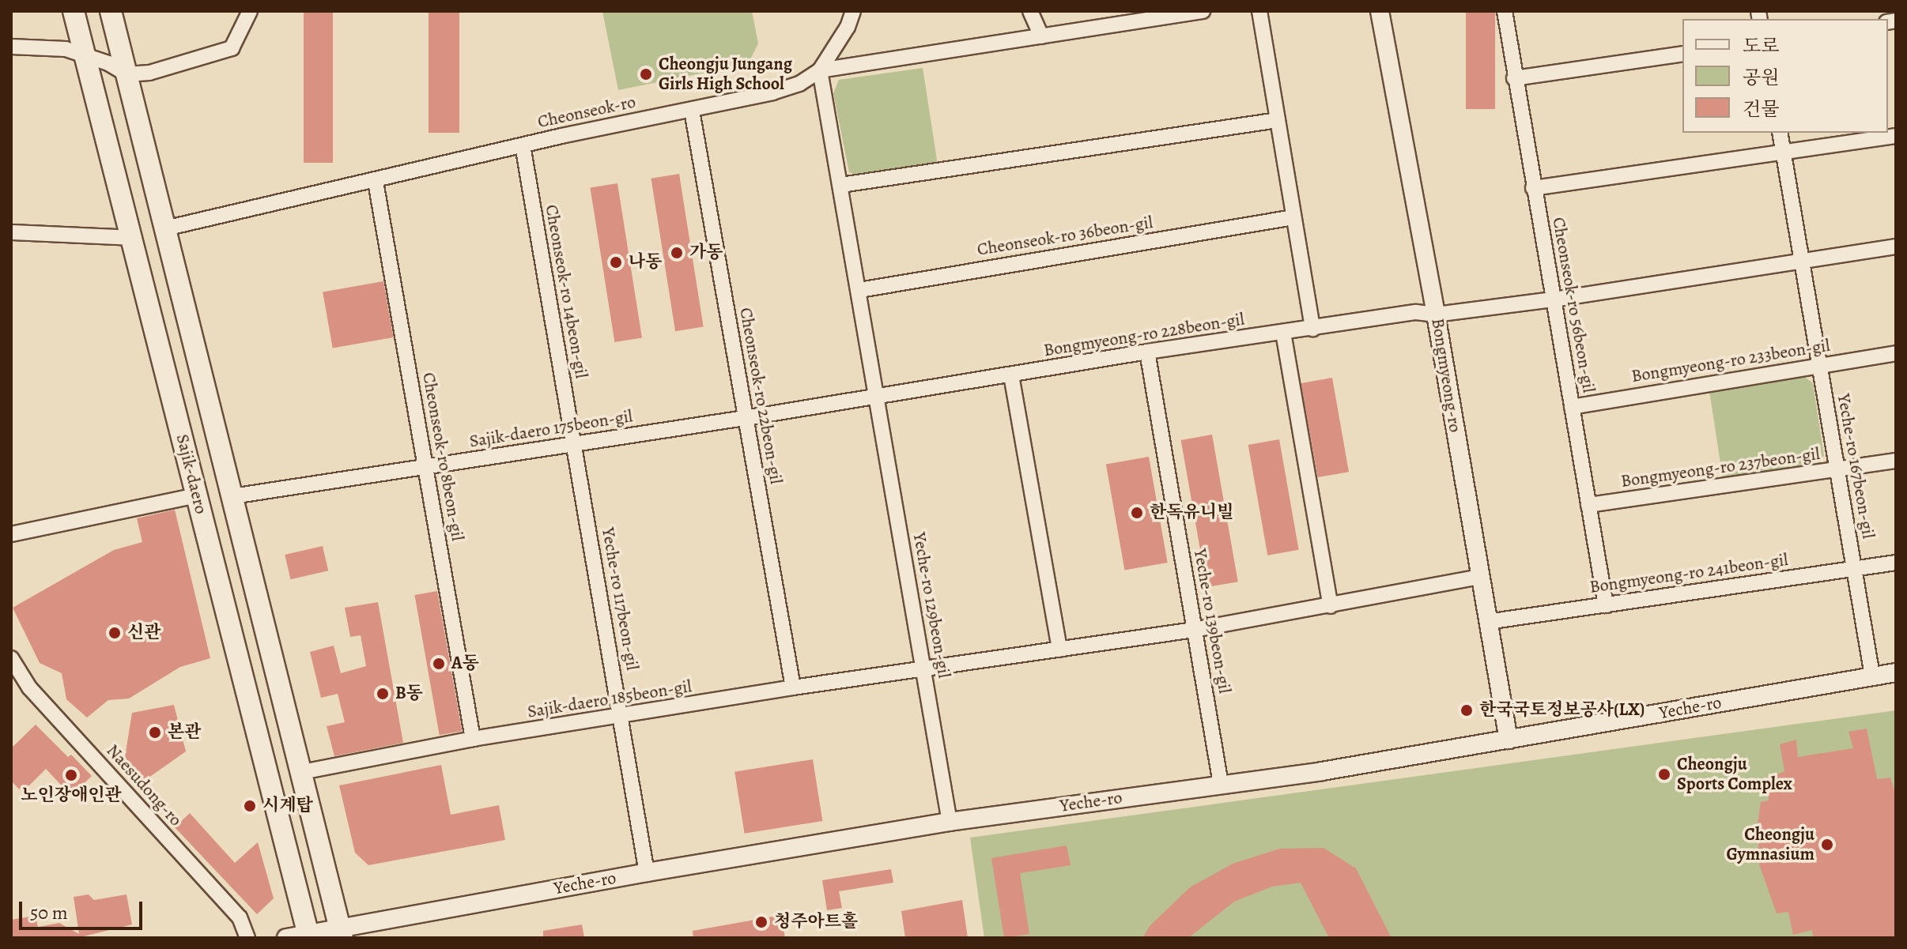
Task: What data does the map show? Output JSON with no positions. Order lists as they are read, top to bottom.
{
  "streets": {
    "main road": ["Sajik-daero"],
    "street": [
      "Cheonseok-ro",
      "Cheonseok-ro 36beon-gil",
      "Cheonseok-ro 14beon-gil",
      "Cheonseok-ro 56beon-gil",
      "Bongmyeong-ro 228beon-gil",
      "Bongmyeong-ro 233beon-gil",
      "Bongmyeong-ro",
      "Cheonseok-ro 22beon-gil",
      "Sajik-daero 175beon-gil",
      "Cheonseok-ro 8beon-gil",
      "Yeche-ro 167beon-gil",
      "Bongmyeong-ro 237beon-gil",
      "Bongmyeong-ro 241beon-gil",
      "Yeche-ro 117beon-gil",
      "Yeche-ro 129beon-gil",
      "Yeche-ro 139beon-gil",
      "Sajik-daero 185beon-gil",
      "Yeche-ro",
      "Naesudong-ro"
    ]
  },
  "crossings": [
    ["Cheonseok-ro", "Cheonseok-ro 14beon-gil"],
    ["Cheonseok-ro", "Cheonseok-ro 22beon-gil"],
    ["Cheonseok-ro", "Cheonseok-ro 8beon-gil"],
    ["Cheonseok-ro", "Sajik-daero"],
    ["Cheonseok-ro", "Yeche-ro 129beon-gil"],
    ["Cheonseok-ro 36beon-gil", "Yeche-ro 129beon-gil"],
    ["Cheonseok-ro 14beon-gil", "Sajik-daero 175beon-gil"],
    ["Cheonseok-ro 14beon-gil", "Yeche-ro 117beon-gil"],
    ["Cheonseok-ro 56beon-gil", "Bongmyeong-ro 228beon-gil"],
    ["Cheonseok-ro 56beon-gil", "Bongmyeong-ro 233beon-gil"],
    ["Cheonseok-ro 56beon-gil", "Bongmyeong-ro 237beon-gil"],
    ["Cheonseok-ro 56beon-gil", "Bongmyeong-ro 241beon-gil"],
    ["Bongmyeong-ro 228beon-gil", "Bongmyeong-ro"],
    ["Bongmyeong-ro 228beon-gil", "Sajik-daero 175beon-gil"],
    ["Bongmyeong-ro 228beon-gil", "Yeche-ro 167beon-gil"],
    ["Bongmyeong-ro 228beon-gil", "Yeche-ro 129beon-gil"],
    ["Bongmyeong-ro 228beon-gil", "Yeche-ro 139beon-gil"],
    ["Bongmyeong-ro 233beon-gil", "Yeche-ro 167beon-gil"],
    ["Bongmyeong-ro", "Bongmyeong-ro 241beon-gil"],
    ["Bongmyeong-ro", "Sajik-daero 185beon-gil"],
    ["Bongmyeong-ro", "Yeche-ro"],
    ["Cheonseok-ro 22beon-gil", "Sajik-daero 175beon-gil"],
    ["Cheonseok-ro 22beon-gil", "Sajik-daero 185beon-gil"],
    ["Sajik-daero 175beon-gil", "Cheonseok-ro 8beon-gil"],
    ["Sajik-daero 175beon-gil", "Sajik-daero"],
    ["Sajik-daero 175beon-gil", "Yeche-ro 117beon-gil"],
    ["Sajik-daero 175beon-gil", "Yeche-ro 129beon-gil"],
    ["Cheonseok-ro 8beon-gil", "Sajik-daero 185beon-gil"],
    ["Yeche-ro 167beon-gil", "Bongmyeong-ro 237beon-gil"],
    ["Yeche-ro 167beon-gil", "Bongmyeong-ro 241beon-gil"],
    ["Yeche-ro 167beon-gil", "Yeche-ro"],
    ["Sajik-daero", "Sajik-daero 185beon-gil"],
    ["Sajik-daero", "Yeche-ro"],
    ["Yeche-ro 117beon-gil", "Sajik-daero 185beon-gil"],
    ["Yeche-ro 117beon-gil", "Yeche-ro"],
    ["Yeche-ro 129beon-gil", "Sajik-daero 185beon-gil"],
    ["Yeche-ro 129beon-gil", "Yeche-ro"],
    ["Yeche-ro 139beon-gil", "Sajik-daero 185beon-gil"],
    ["Yeche-ro 139beon-gil", "Yeche-ro"]
  ],
  "places": [
    "Cheongju Jungang Girls High School",
    "가동",
    "나동",
    "한독유니빌",
    "신관",
    "A동",
    "B동",
    "한국국토정보공사(LX)",
    "본관",
    "Cheongju Sports Complex",
    "노인장애인관",
    "시계탑",
    "Cheongju Gymnasium",
    "청주아트홀"
  ],
  "legend": ["도로", "공원", "건물"],
  "scale_bar": "50 m"
}
